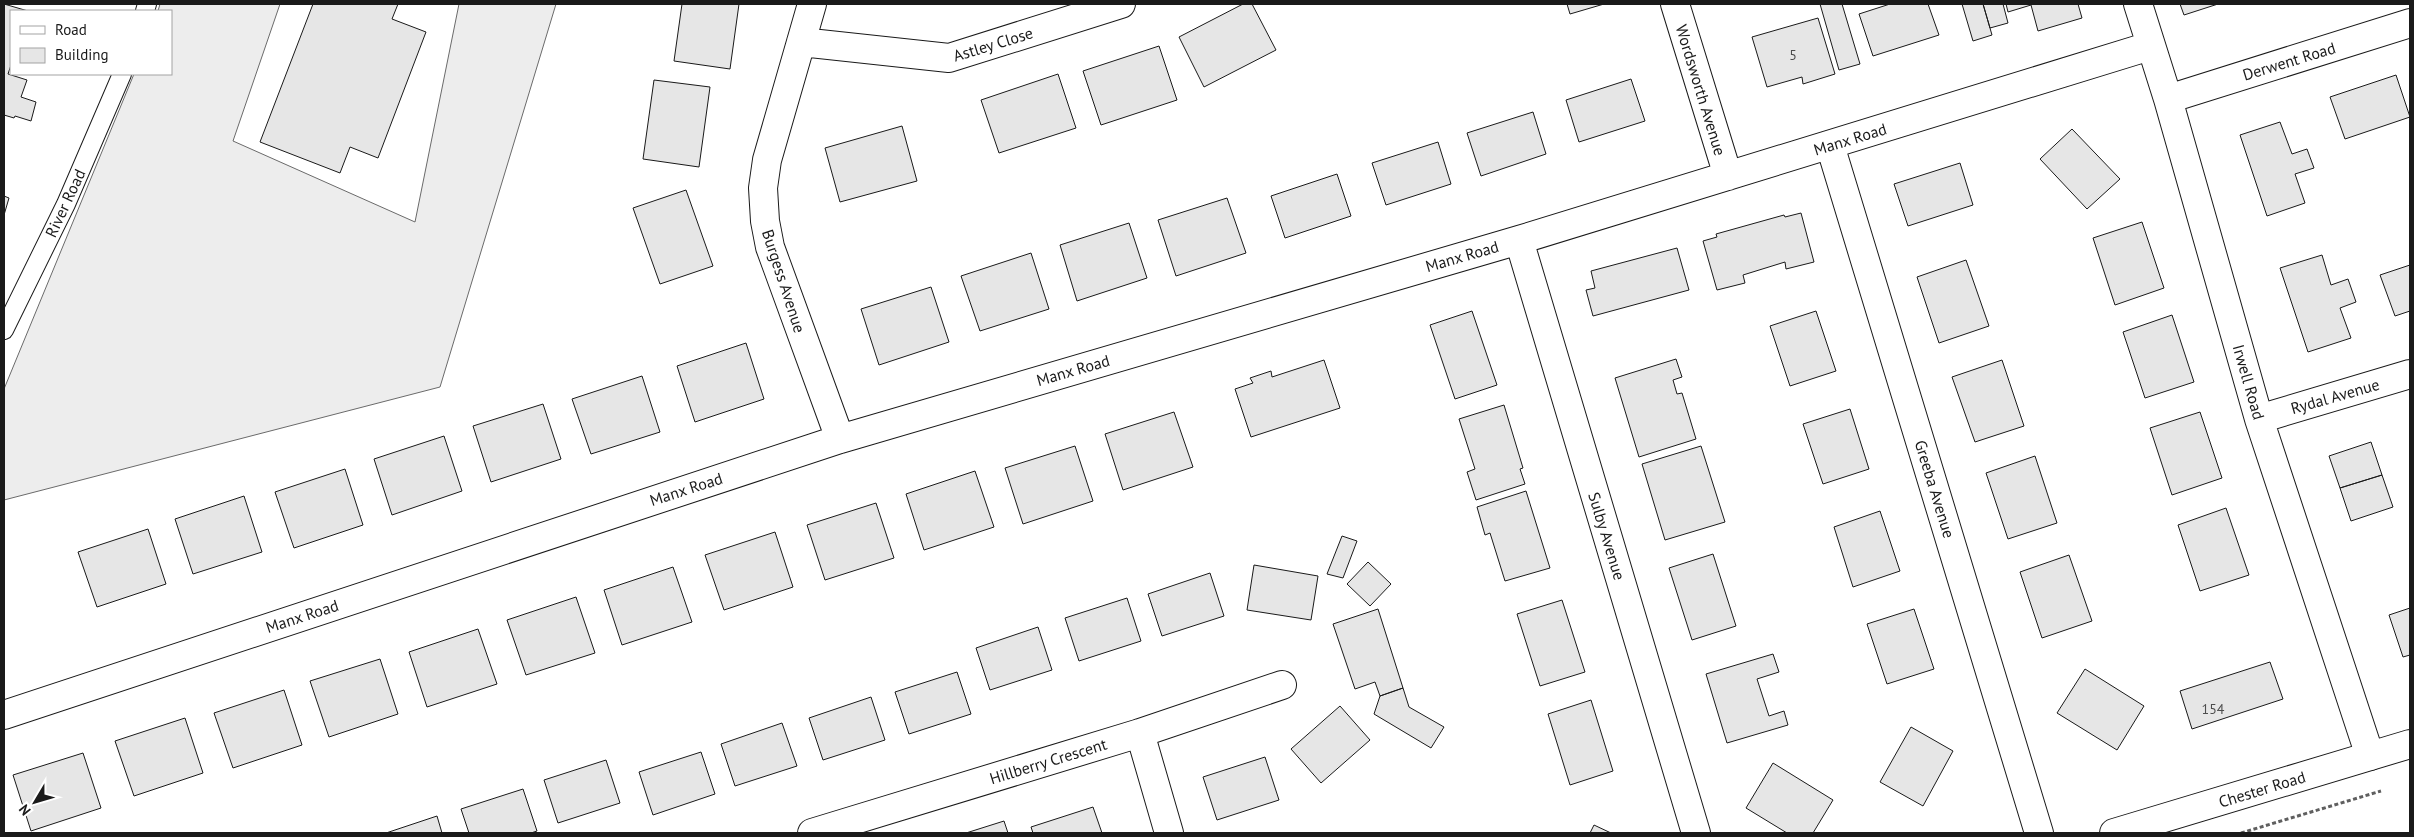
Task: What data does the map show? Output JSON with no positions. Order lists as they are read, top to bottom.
{
  "streets": {
    "main road": [
      "Astley Close",
      "Derwent Road",
      "Wordsworth Avenue",
      "Manx Road",
      "Burgess Avenue",
      "Irwell Road",
      "Rydal Avenue",
      "Greeba Avenue",
      "Sulby Avenue",
      "Hillberry Crescent",
      "Chester Road"
    ],
    "lane": ["River Road"]
  },
  "crossings": [
    ["Astley Close", "Burgess Avenue"],
    ["Derwent Road", "Irwell Road"],
    ["Wordsworth Avenue", "Manx Road"],
    ["Manx Road", "Burgess Avenue"],
    ["Manx Road", "Irwell Road"],
    ["Manx Road", "Greeba Avenue"],
    ["Manx Road", "Sulby Avenue"],
    ["Irwell Road", "Rydal Avenue"],
    ["Irwell Road", "Chester Road"]
  ],
  "house_numbers": ["5", "154"],
  "legend": ["Road", "Building"],
  "north": "bottom left"
}
